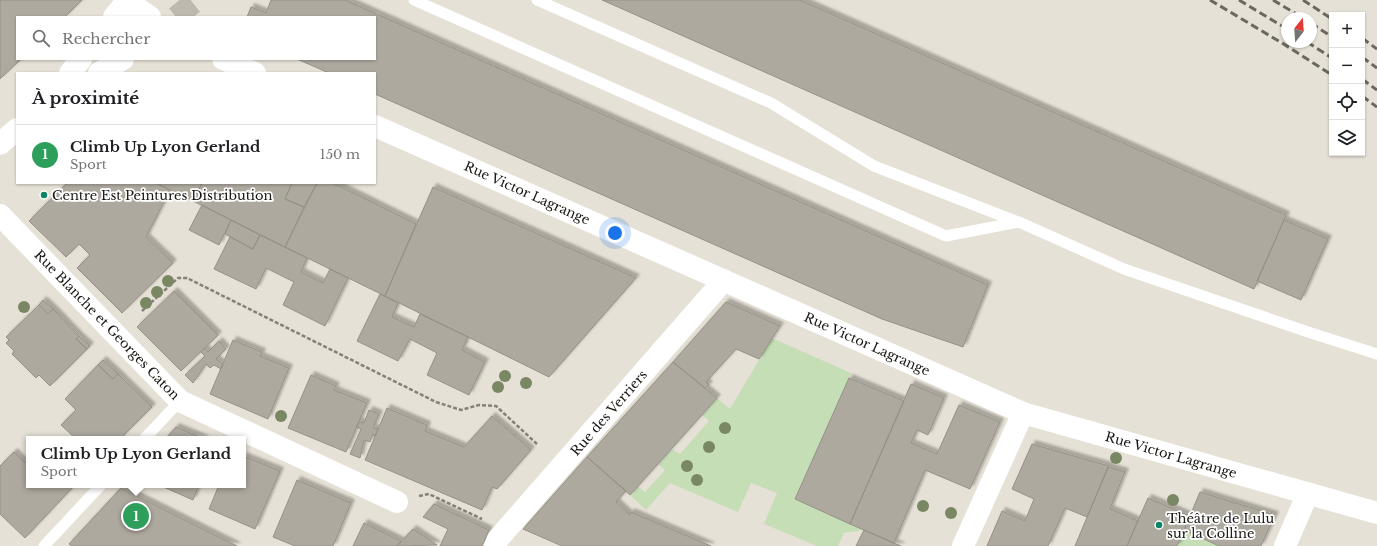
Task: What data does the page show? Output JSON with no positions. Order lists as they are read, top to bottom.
{
  "streets": {
    "street": ["Rue Victor Lagrange", "Rue Blanche et Georges Caton", "Rue des Verriers"]
  },
  "crossings": [
    ["Rue Victor Lagrange", "Rue des Verriers"]
  ],
  "places": ["Centre Est Peintures Distribution", "Théâtre de Lulu sur la Colline"],
  "north": "top",
  "page": {
    "map_buttons": ["+", "−"],
    "search": "Rechercher",
    "heading": "À proximité",
    "list": [
      {
        "mark": "1",
        "name": "Climb Up Lyon Gerland",
        "note": "Sport",
        "value": "150 m"
      }
    ],
    "popup": ["Climb Up Lyon Gerland", "Sport"],
    "pins": "1"
  }
}
